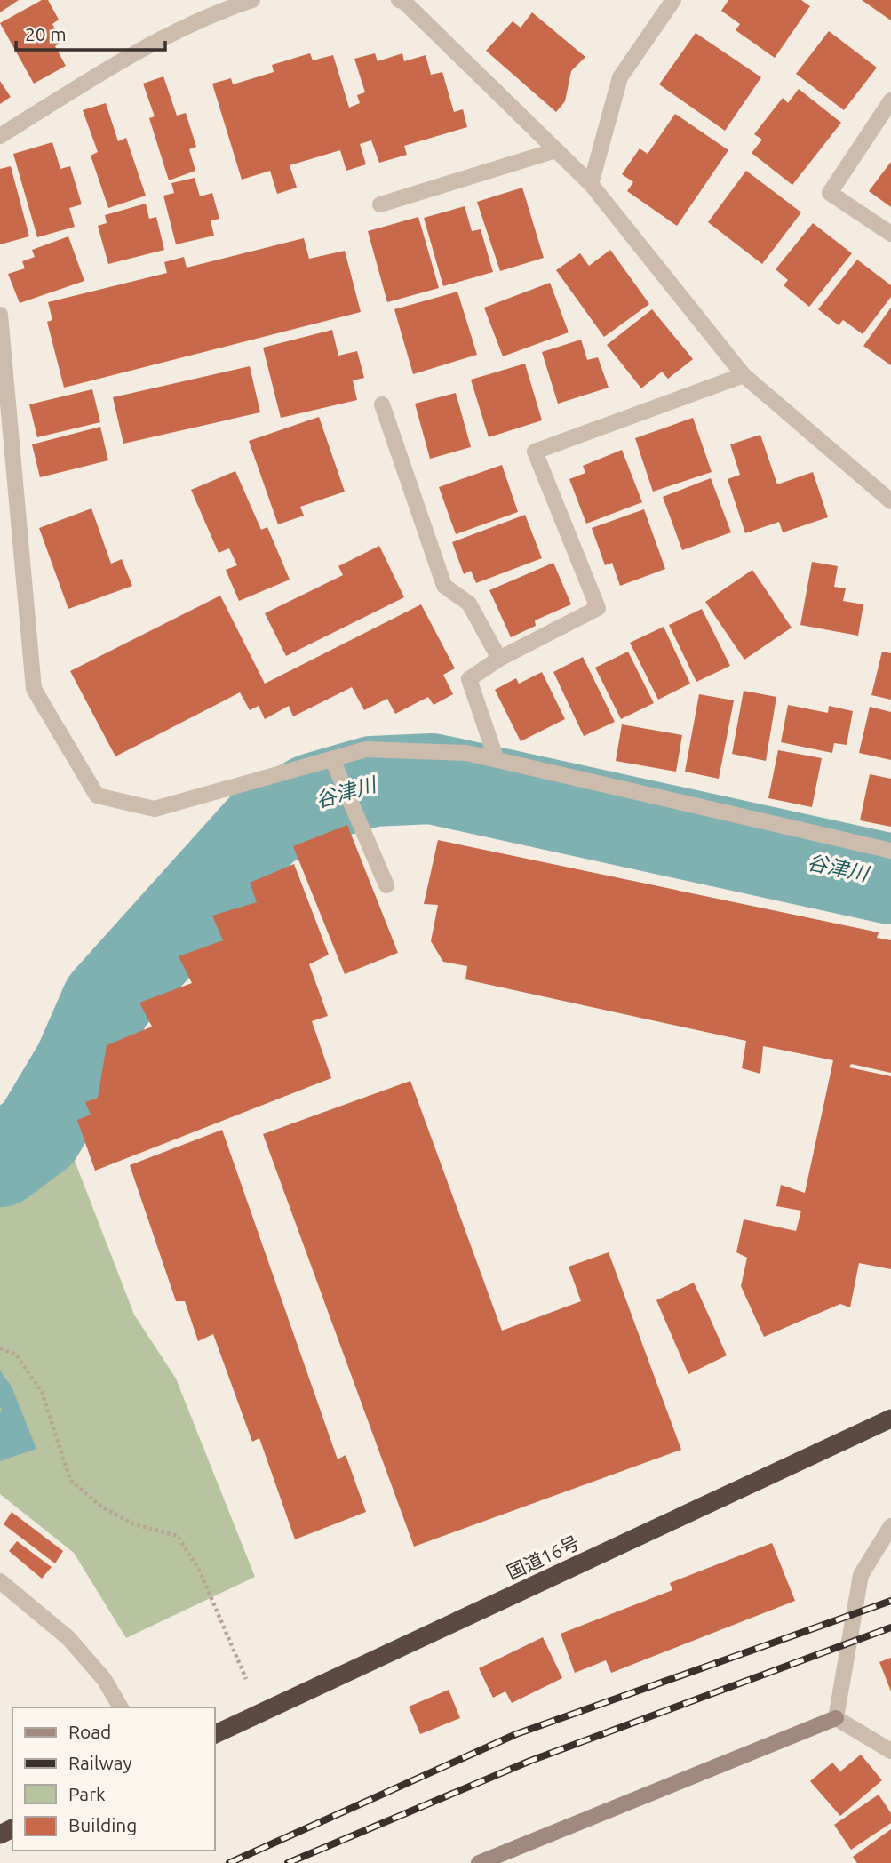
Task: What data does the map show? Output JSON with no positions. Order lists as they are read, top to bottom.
{
  "streets": {
    "highway": ["国道16号"]
  },
  "water": ["谷津川"],
  "legend": [
    "Road",
    "Railway",
    "Park",
    "Building"
  ],
  "scale_bar": "20 m"
}
